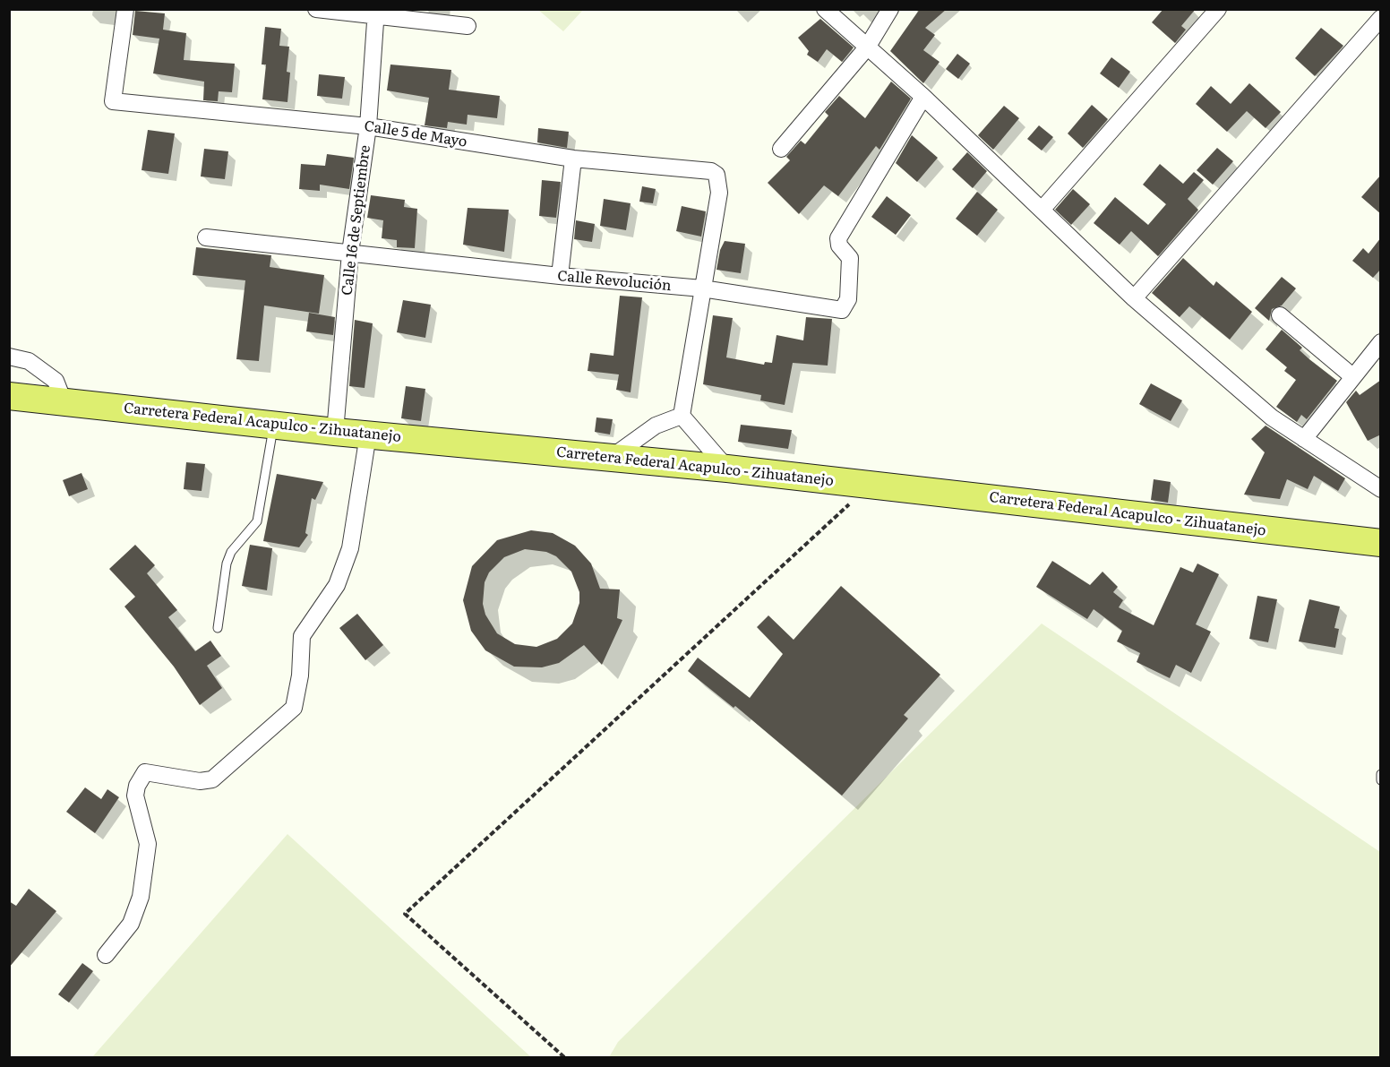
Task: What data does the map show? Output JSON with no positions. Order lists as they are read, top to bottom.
{
  "streets": {
    "main road": ["Carretera Federal Acapulco - Zihuatanejo"],
    "street": ["Calle 5 de Mayo", "Calle 16 de Septiembre", "Calle Revolución"]
  },
  "crossings": [
    ["Calle 5 de Mayo", "Calle 16 de Septiembre"],
    ["Calle 5 de Mayo", "Calle Revolución"],
    ["Calle 16 de Septiembre", "Calle Revolución"],
    ["Calle 16 de Septiembre", "Carretera Federal Acapulco - Zihuatanejo"]
  ]
}
